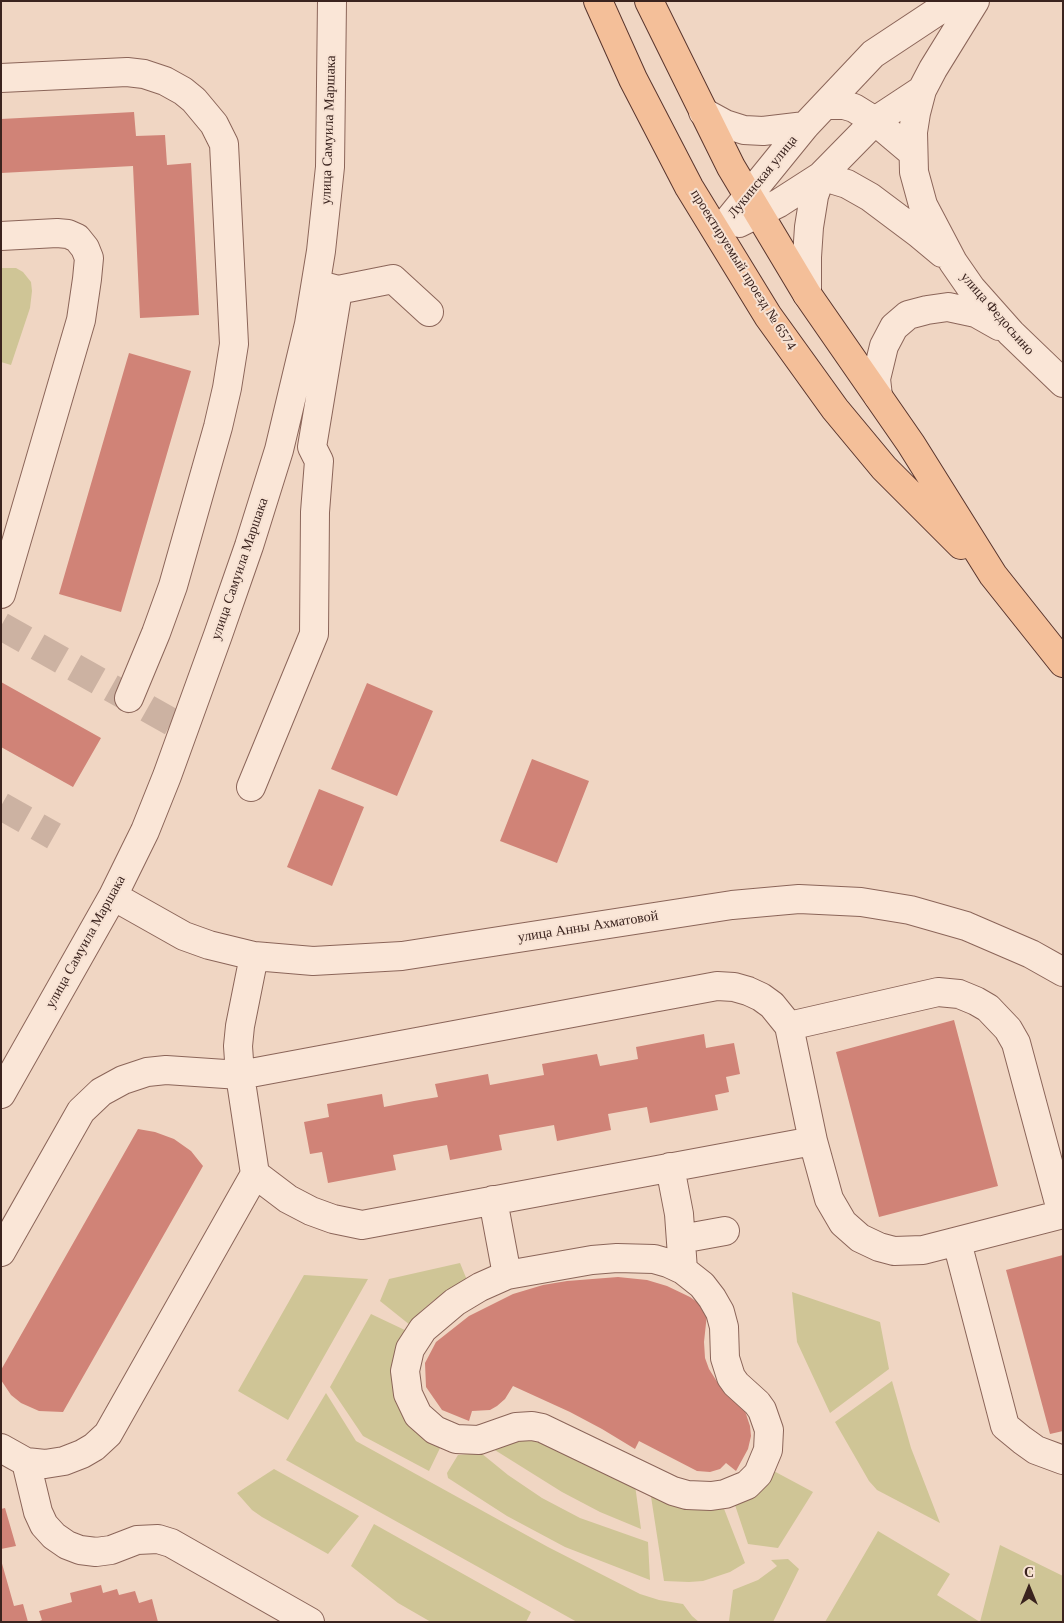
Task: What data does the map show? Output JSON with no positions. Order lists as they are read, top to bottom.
{
  "streets": {
    "main road": ["проектируемый проезд № 6574"],
    "street": [
      "улица Самуила Маршака",
      "Лукинская улица",
      "улица Федосьино",
      "улица Анны Ахматовой"
    ]
  },
  "crossings": [
    ["улица Самуила Маршака", "улица Анны Ахматовой"],
    ["Лукинская улица", "проектируемый проезд № 6574"],
    ["Лукинская улица", "улица Федосьино"]
  ],
  "north": "top"
}
